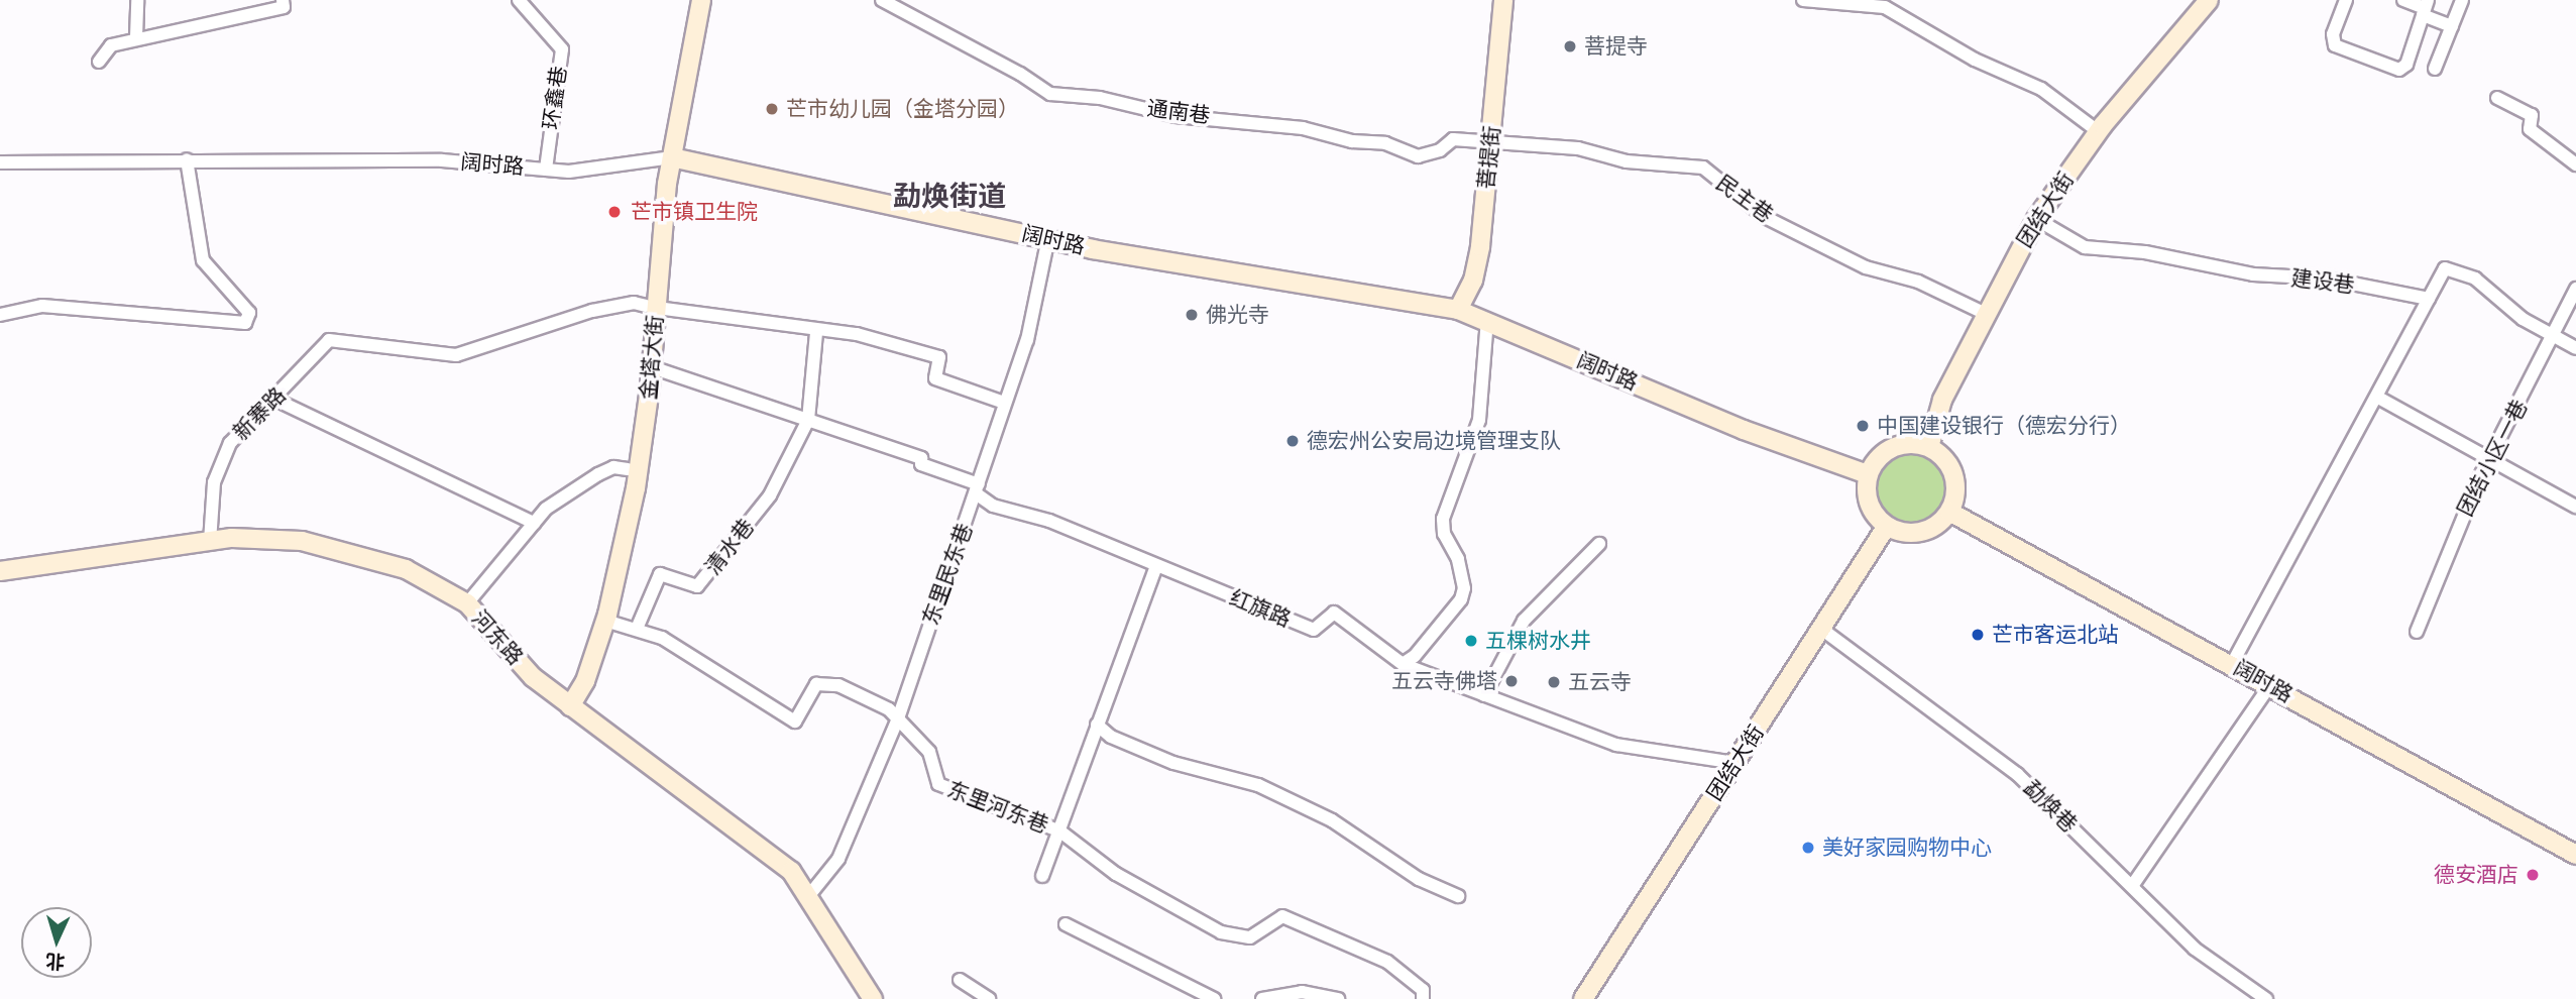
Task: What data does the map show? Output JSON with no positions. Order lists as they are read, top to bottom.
{
  "streets": {
    "main road": [
      "菩提街",
      "阔时路",
      "团结大街",
      "金塔大街",
      "河东路"
    ],
    "street": [
      "环鑫巷",
      "通南巷",
      "民主巷",
      "建设巷",
      "新寨路",
      "团结小区一巷",
      "清水巷",
      "东里民东巷",
      "红旗路",
      "勐焕巷",
      "东里河东巷"
    ]
  },
  "crossings": [
    ["环鑫巷", "阔时路"],
    ["通南巷", "菩提街"],
    ["通南巷", "民主巷"],
    ["菩提街", "阔时路"],
    ["菩提街", "民主巷"],
    ["阔时路", "团结大街"],
    ["阔时路", "金塔大街"],
    ["阔时路", "东里民东巷"],
    ["民主巷", "团结大街"],
    ["团结大街", "建设巷"],
    ["团结大街", "红旗路"],
    ["团结大街", "勐焕巷"],
    ["金塔大街", "新寨路"],
    ["金塔大街", "河东路"],
    ["金塔大街", "东里河东巷"],
    ["新寨路", "河东路"],
    ["清水巷", "东里河东巷"],
    ["东里民东巷", "红旗路"],
    ["东里民东巷", "河东路"],
    ["东里民东巷", "东里河东巷"]
  ],
  "districts": ["勐焕街道"],
  "places": [
    "菩提寺",
    "芒市幼儿园（金塔分园）",
    "芒市镇卫生院",
    "佛光寺",
    "中国建设银行（德宏分行）",
    "德宏州公安局边境管理支队",
    "芒市客运北站",
    "五棵树水井",
    "五云寺佛塔",
    "五云寺",
    "美好家园购物中心",
    "德安酒店"
  ],
  "north": "bottom"
}
